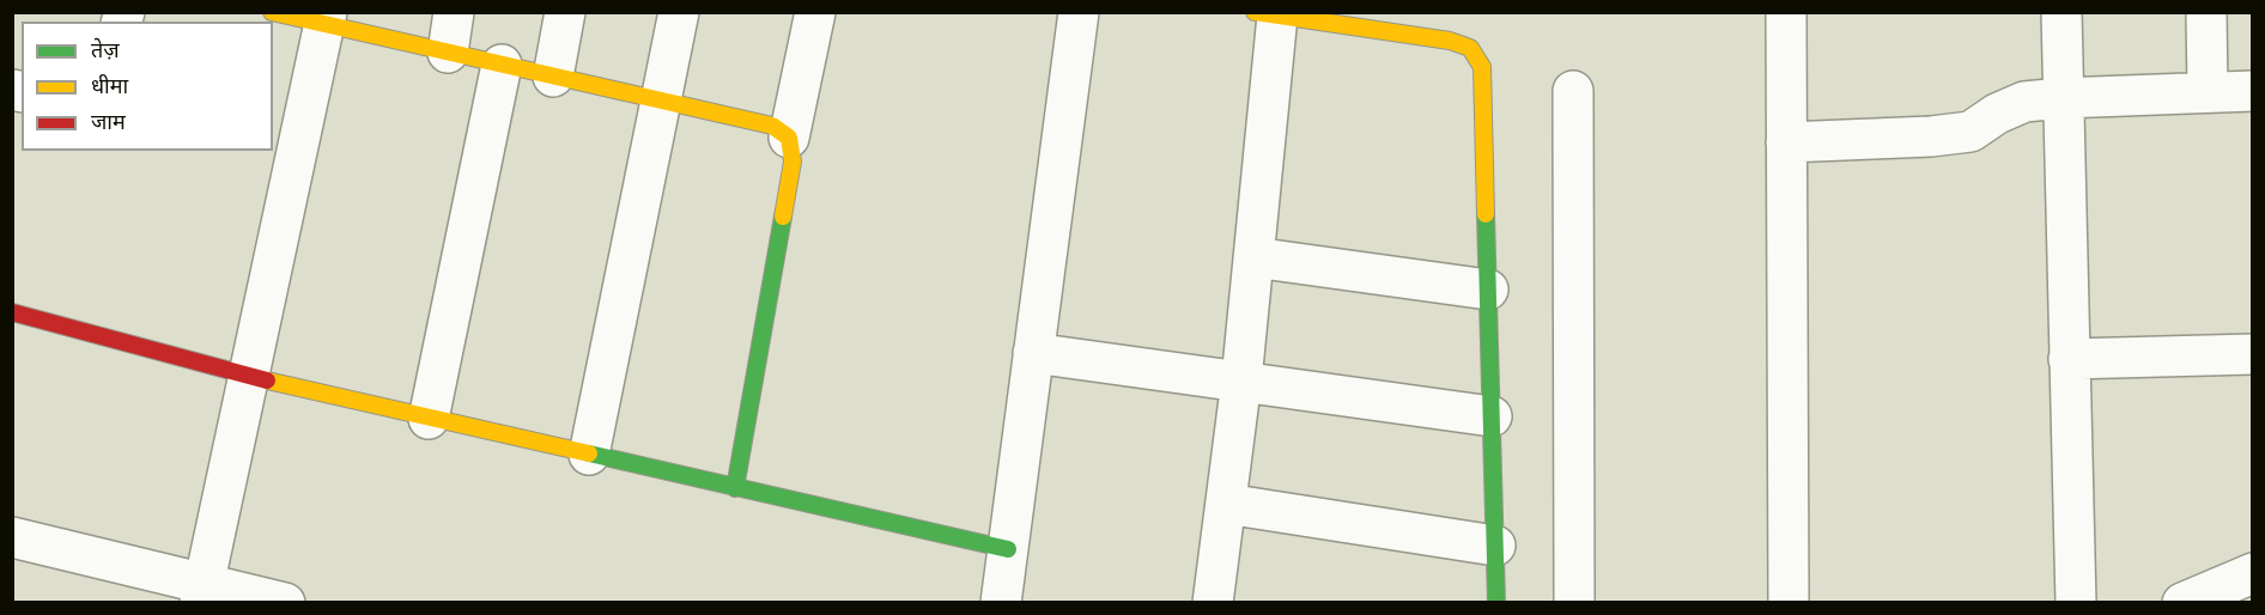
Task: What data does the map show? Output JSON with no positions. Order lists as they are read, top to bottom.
{
  "legend": ["तेज़", "धीमा", "जाम"]
}
